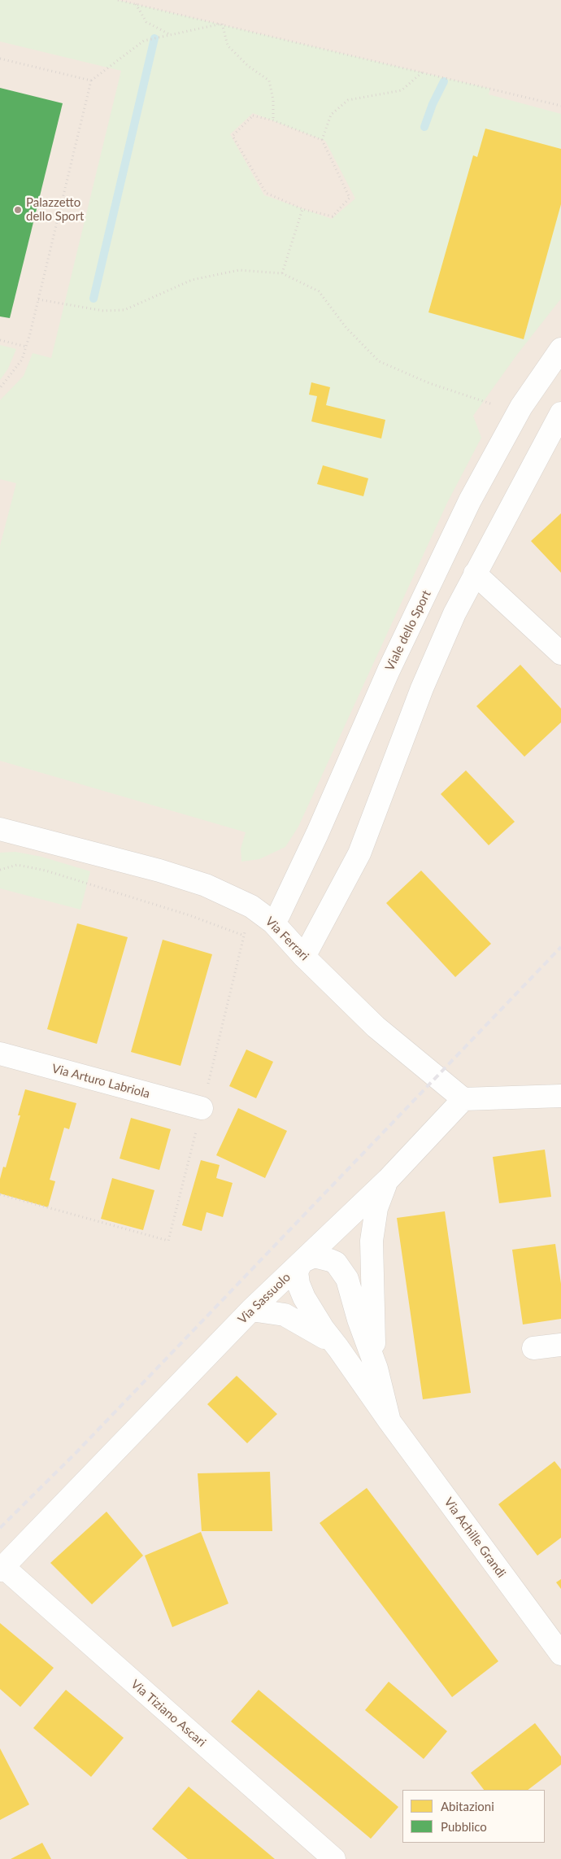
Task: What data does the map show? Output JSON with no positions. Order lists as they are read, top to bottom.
{
  "streets": {
    "street": [
      "Viale dello Sport",
      "Via Ferrari",
      "Via Arturo Labriola",
      "Via Sassuolo",
      "Via Achille Grandi",
      "Via Tiziano Ascari"
    ]
  },
  "crossings": [
    ["Viale dello Sport", "Via Ferrari"],
    ["Via Ferrari", "Via Sassuolo"],
    ["Via Sassuolo", "Via Achille Grandi"],
    ["Via Sassuolo", "Via Tiziano Ascari"]
  ],
  "places": ["Palazzetto dello Sport"],
  "legend": ["Abitazioni", "Pubblico"]
}
